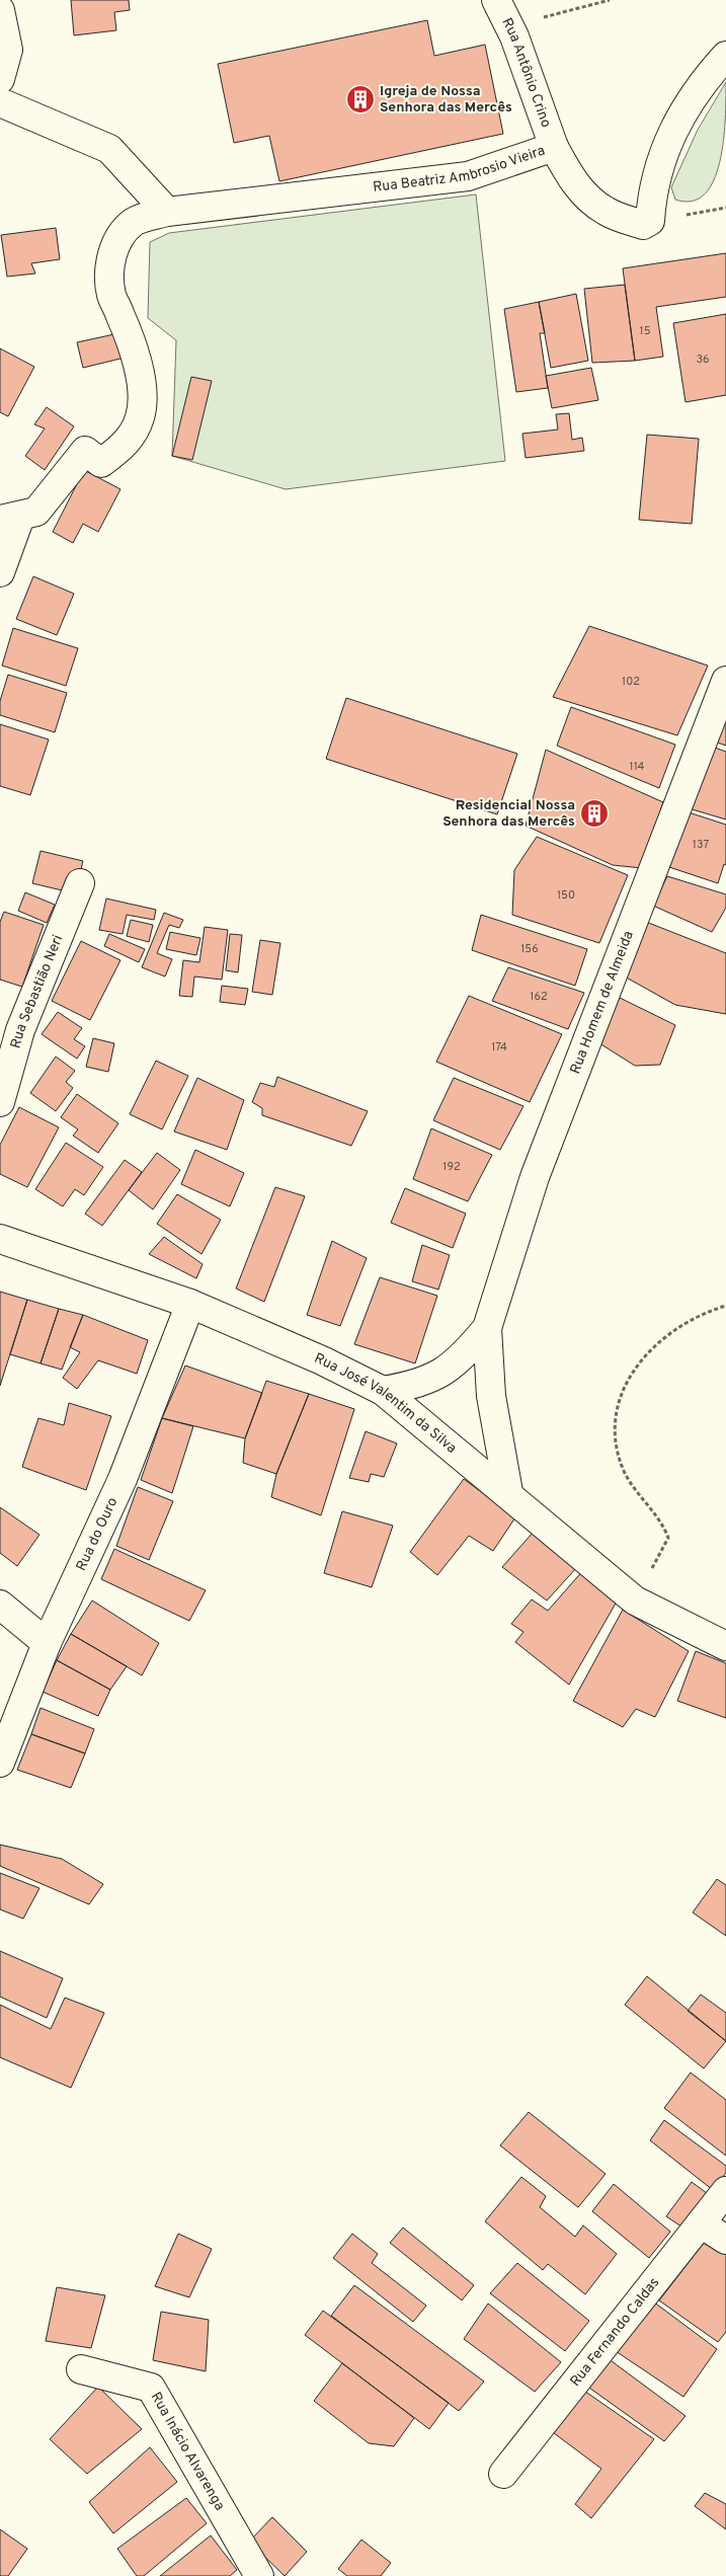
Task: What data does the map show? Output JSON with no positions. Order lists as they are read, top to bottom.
{
  "streets": {
    "street": [
      "Rua Antônio Crino",
      "Rua Beatriz Ambrosio Vieira",
      "Rua Sebastião Neri",
      "Rua Homem de Almeida",
      "Rua José Valentim da Silva",
      "Rua do Ouro",
      "Rua Fernando Caldas",
      "Rua Inácio Alvarenga"
    ]
  },
  "crossings": [
    ["Rua Antônio Crino", "Rua Beatriz Ambrosio Vieira"],
    ["Rua José Valentim da Silva", "Rua do Ouro"]
  ],
  "places": {
    "building": ["Igreja de Nossa Senhora das Mercês", "Residencial Nossa Senhora das Mercês"]
  },
  "house_numbers": [
    "15",
    "36",
    "102",
    "114",
    "137",
    "150",
    "156",
    "162",
    "174",
    "192"
  ]
}
